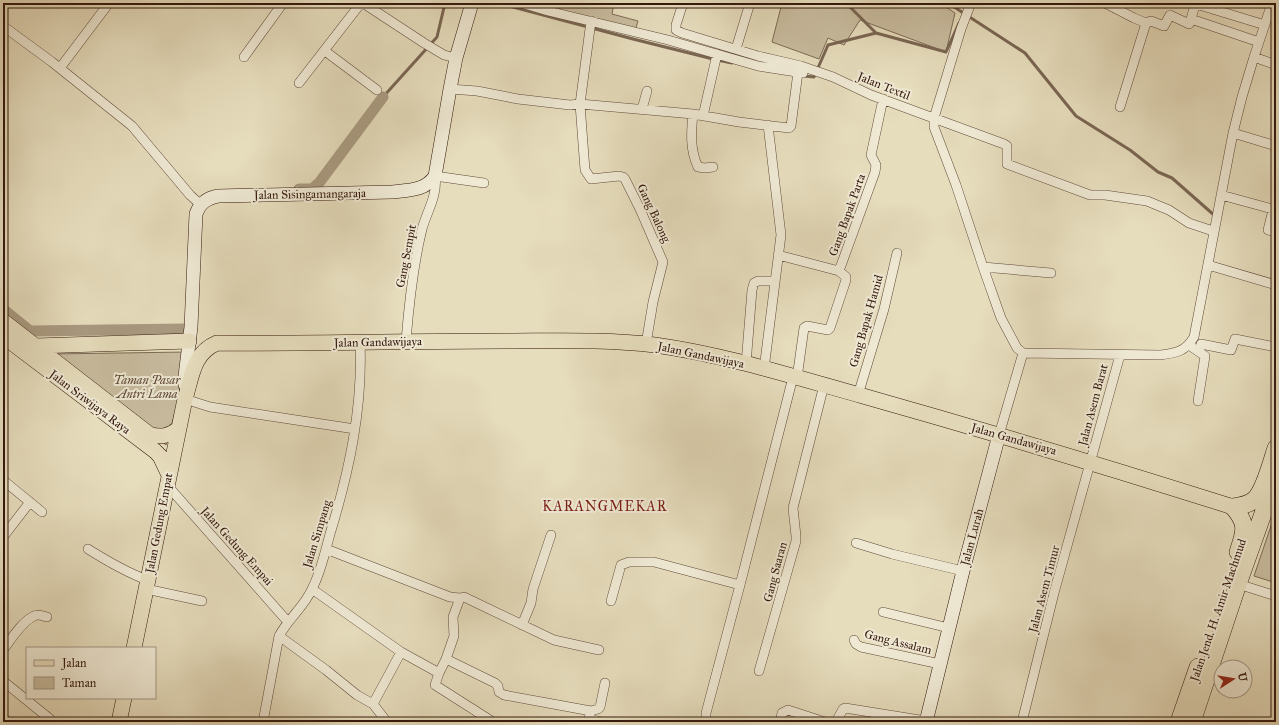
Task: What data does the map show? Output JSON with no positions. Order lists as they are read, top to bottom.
{
  "streets": {
    "highway": ["Jalan Jend. H. Amir Machmud"],
    "main road": [
      "Jalan Sisingamangaraja",
      "Jalan Gandawijaya",
      "Jalan Sriwijaya Raya",
      "Jalan Gedung Empat",
      "Jalan Lurah"
    ],
    "street": [
      "Jalan Textil",
      "Gang Balong",
      "Gang Bapak Parta",
      "Gang Sempit",
      "Gang Bapak Hamid",
      "Jalan Asem Barat",
      "Jalan Simpang",
      "Jalan Gedung Empai",
      "Gang Saaran",
      "Jalan Asem Timur",
      "Gang Assalam"
    ]
  },
  "crossings": [
    ["Jalan Textil", "Gang Bapak Parta"],
    ["Jalan Sisingamangaraja", "Gang Sempit"],
    ["Gang Balong", "Jalan Gandawijaya"],
    ["Gang Bapak Parta", "Jalan Gandawijaya"],
    ["Gang Sempit", "Jalan Gandawijaya"],
    ["Gang Bapak Hamid", "Jalan Gandawijaya"],
    ["Jalan Gandawijaya", "Jalan Asem Barat"],
    ["Jalan Gandawijaya", "Jalan Gedung Empat"],
    ["Jalan Gandawijaya", "Jalan Simpang"],
    ["Jalan Gandawijaya", "Jalan Lurah"],
    ["Jalan Gandawijaya", "Gang Saaran"],
    ["Jalan Gandawijaya", "Jalan Asem Timur"],
    ["Jalan Gandawijaya", "Jalan Jend. H. Amir Machmud"],
    ["Jalan Sriwijaya Raya", "Jalan Gedung Empat"],
    ["Jalan Sriwijaya Raya", "Jalan Gedung Empai"],
    ["Jalan Asem Barat", "Jalan Asem Timur"],
    ["Jalan Gedung Empat", "Jalan Gedung Empai"],
    ["Jalan Simpang", "Jalan Gedung Empai"],
    ["Jalan Lurah", "Gang Assalam"]
  ],
  "districts": ["KARANGMEKAR"],
  "parks": ["Taman Pasar Antri Lama"],
  "legend": ["Jalan", "Taman"],
  "north": "right"
}
